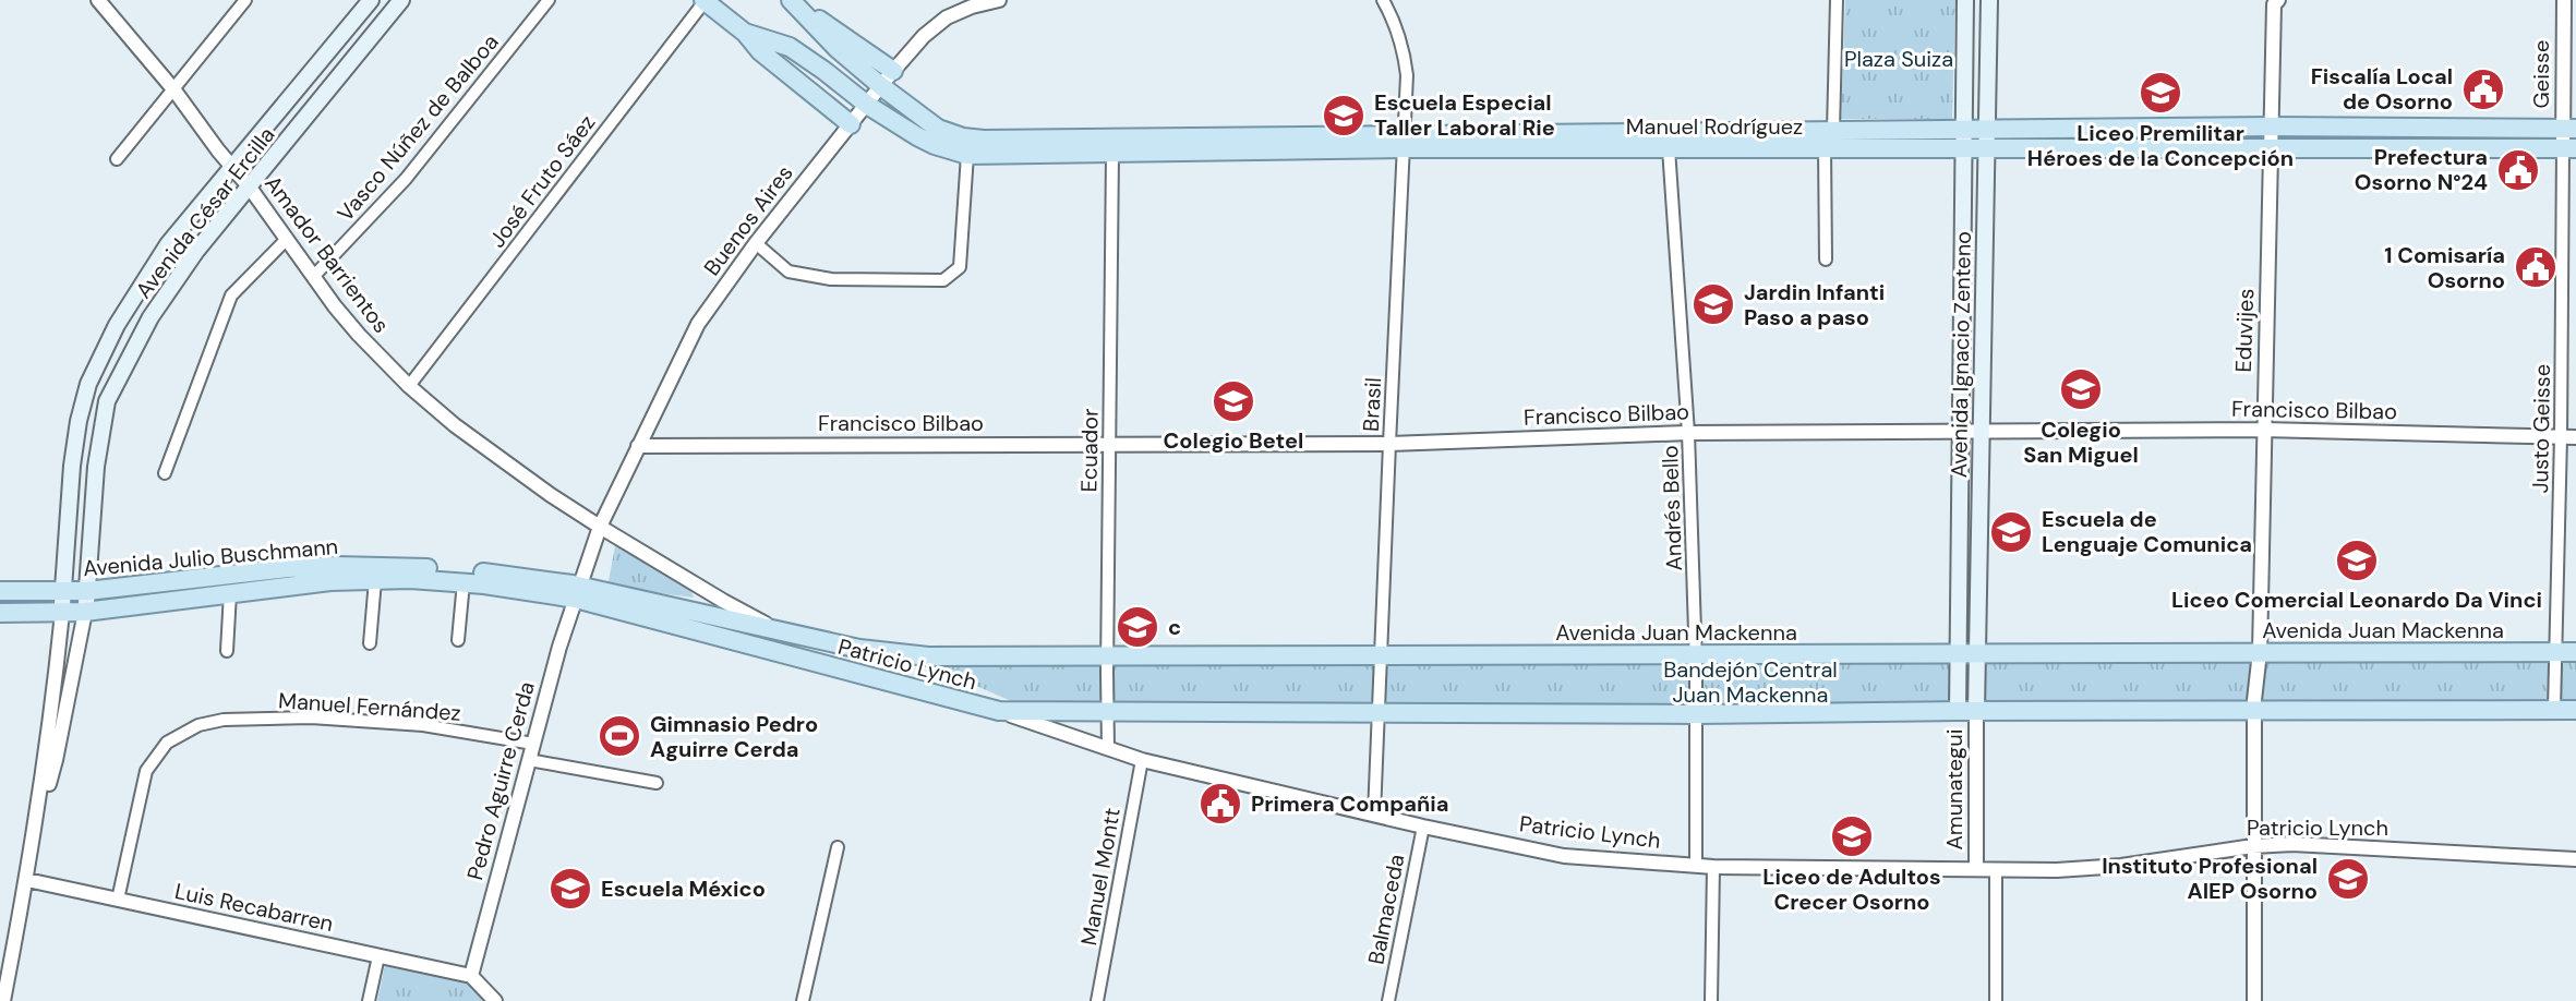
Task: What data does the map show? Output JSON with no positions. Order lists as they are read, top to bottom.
{
  "streets": {
    "main road": [
      "Manuel Rodríguez",
      "Avenida César Ercilla",
      "Avenida Ignacio Zenteno",
      "Avenida Julio Buschmann",
      "Avenida Juan Mackenna",
      "Patricio Lynch"
    ],
    "street": [
      "Geisse",
      "Vasco Núñez de Balboa",
      "José Fruto Sáez",
      "Buenos Aires",
      "Amador Barrientos",
      "Eduvijes",
      "Brasil",
      "Francisco Bilbao",
      "Justo Geisse",
      "Ecuador",
      "Andrés Bello",
      "Manuel Fernández",
      "Pedro Aguirre Cerda",
      "Amunategui",
      "Manuel Montt",
      "Luis Recabarren",
      "Balmaceda"
    ]
  },
  "crossings": [
    ["Geisse", "Manuel Rodríguez"],
    ["Geisse", "Justo Geisse"],
    ["Manuel Rodríguez", "Buenos Aires"],
    ["Manuel Rodríguez", "Eduvijes"],
    ["Manuel Rodríguez", "Avenida Ignacio Zenteno"],
    ["Manuel Rodríguez", "Brasil"],
    ["Manuel Rodríguez", "Justo Geisse"],
    ["Manuel Rodríguez", "Ecuador"],
    ["Manuel Rodríguez", "Andrés Bello"],
    ["Vasco Núñez de Balboa", "Amador Barrientos"],
    ["José Fruto Sáez", "Amador Barrientos"],
    ["Avenida César Ercilla", "Amador Barrientos"],
    ["Avenida César Ercilla", "Avenida Julio Buschmann"],
    ["Avenida César Ercilla", "Luis Recabarren"],
    ["Buenos Aires", "Amador Barrientos"],
    ["Buenos Aires", "Francisco Bilbao"],
    ["Buenos Aires", "Avenida Julio Buschmann"],
    ["Buenos Aires", "Avenida Juan Mackenna"],
    ["Buenos Aires", "Patricio Lynch"],
    ["Buenos Aires", "Pedro Aguirre Cerda"],
    ["Amador Barrientos", "Avenida Juan Mackenna"],
    ["Eduvijes", "Francisco Bilbao"],
    ["Eduvijes", "Avenida Juan Mackenna"],
    ["Eduvijes", "Patricio Lynch"],
    ["Avenida Ignacio Zenteno", "Francisco Bilbao"],
    ["Avenida Ignacio Zenteno", "Avenida Juan Mackenna"],
    ["Avenida Ignacio Zenteno", "Amunategui"],
    ["Brasil", "Francisco Bilbao"],
    ["Brasil", "Avenida Juan Mackenna"],
    ["Brasil", "Patricio Lynch"],
    ["Francisco Bilbao", "Justo Geisse"],
    ["Francisco Bilbao", "Ecuador"],
    ["Francisco Bilbao", "Andrés Bello"],
    ["Justo Geisse", "Avenida Juan Mackenna"],
    ["Ecuador", "Avenida Juan Mackenna"],
    ["Ecuador", "Patricio Lynch"],
    ["Andrés Bello", "Avenida Juan Mackenna"],
    ["Andrés Bello", "Patricio Lynch"],
    ["Avenida Julio Buschmann", "Avenida Juan Mackenna"],
    ["Avenida Julio Buschmann", "Patricio Lynch"],
    ["Avenida Julio Buschmann", "Pedro Aguirre Cerda"],
    ["Avenida Juan Mackenna", "Patricio Lynch"],
    ["Avenida Juan Mackenna", "Pedro Aguirre Cerda"],
    ["Patricio Lynch", "Pedro Aguirre Cerda"],
    ["Patricio Lynch", "Amunategui"],
    ["Patricio Lynch", "Manuel Montt"],
    ["Patricio Lynch", "Balmaceda"],
    ["Manuel Fernández", "Pedro Aguirre Cerda"],
    ["Manuel Fernández", "Luis Recabarren"],
    ["Pedro Aguirre Cerda", "Luis Recabarren"]
  ],
  "parks": ["Plaza Suiza", "Bandejón Central Juan Mackenna"],
  "places": {
    "public building": [
      "Fiscalía Local de Osorno",
      "Prefectura Osorno N°24",
      "1 Comisaría Osorno",
      "Primera Compañia"
    ],
    "school or university": [
      "Liceo Premilitar Héroes de la Concepción",
      "Escuela Especial Taller Laboral Rie",
      "Jardin Infanti Paso a paso",
      "Colegio San Miguel",
      "Colegio Betel",
      "Escuela de Lenguaje Comunica",
      "Liceo Comercial Leonardo Da Vinci",
      "c",
      "Liceo de Adultos Crecer Osorno",
      "Instituto Profesional AIEP Osorno",
      "Escuela México"
    ],
    "sports": ["Gimnasio Pedro Aguirre Cerda"]
  }
}
